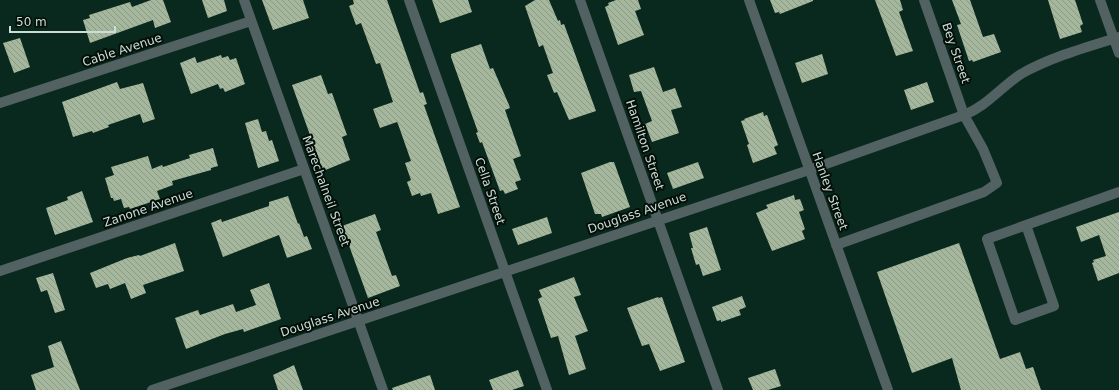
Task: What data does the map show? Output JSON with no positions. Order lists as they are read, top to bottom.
{
  "streets": {
    "street": [
      "Cable Avenue",
      "Bey Street",
      "Hamilton Street",
      "Marechalneil Street",
      "Cella Street",
      "Hanley Street",
      "Zanone Avenue",
      "Douglass Avenue"
    ]
  },
  "crossings": [
    ["Cable Avenue", "Marechalneil Street"],
    ["Bey Street", "Hanley Street"],
    ["Bey Street", "Douglass Avenue"],
    ["Hamilton Street", "Douglass Avenue"],
    ["Marechalneil Street", "Zanone Avenue"],
    ["Marechalneil Street", "Douglass Avenue"],
    ["Cella Street", "Douglass Avenue"],
    ["Hanley Street", "Douglass Avenue"]
  ],
  "scale_bar": "50 m"
}
